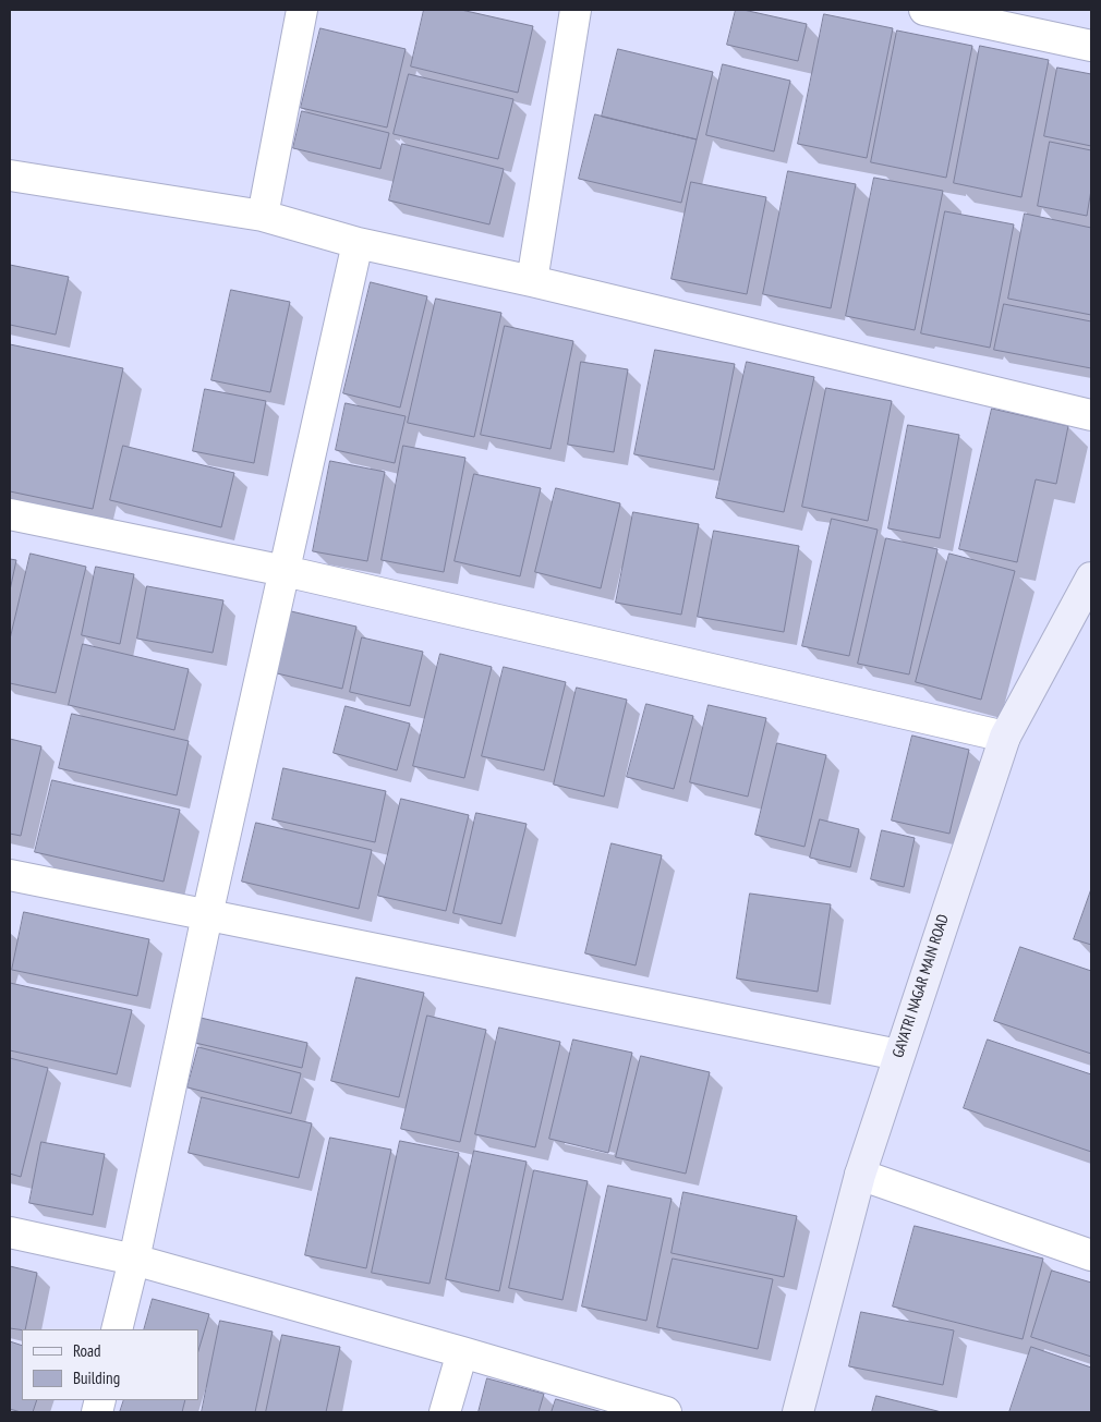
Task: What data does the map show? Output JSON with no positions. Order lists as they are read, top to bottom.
{
  "streets": {
    "street": ["GAYATRI NAGAR MAIN ROAD"]
  },
  "legend": ["Road", "Building"]
}
